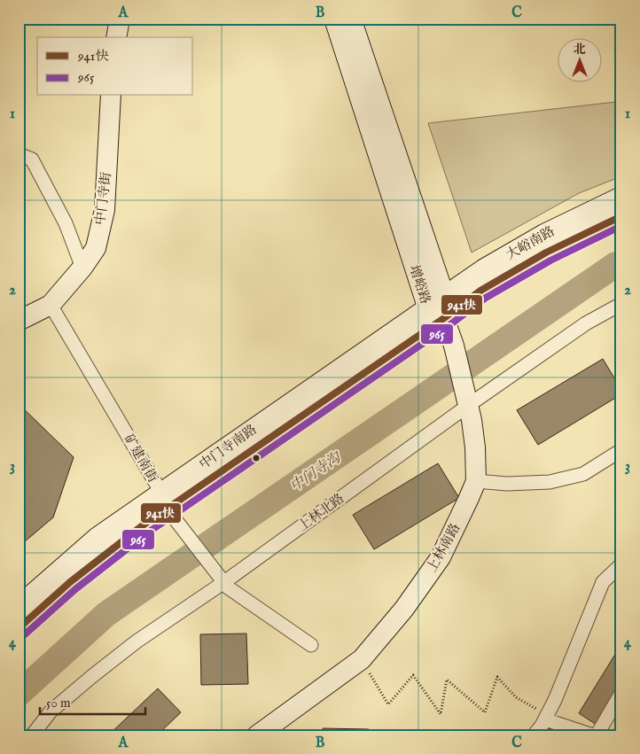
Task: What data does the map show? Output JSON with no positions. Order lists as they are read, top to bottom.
{
  "streets": {
    "street": [
      "中门寺街",
      "大峪南路",
      "增峪路",
      "中门寺南路",
      "矿建南街",
      "上林北路",
      "上林南路"
    ]
  },
  "crossings": [
    ["中门寺街", "矿建南街"],
    ["大峪南路", "增峪路"],
    ["大峪南路", "中门寺南路"],
    ["大峪南路", "上林南路"],
    ["增峪路", "中门寺南路"],
    ["增峪路", "上林南路"],
    ["中门寺南路", "矿建南街"],
    ["中门寺南路", "上林南路"],
    ["矿建南街", "上林北路"],
    ["上林北路", "上林南路"]
  ],
  "water": ["中门寺沟"],
  "lines": ["transit line 941快", "transit line 965"],
  "legend": ["941快", "965"],
  "scale_bar": "50 m",
  "north": "top",
  "grid": {
    "columns": ["A", "B", "C"],
    "rows": [
      "1",
      "2",
      "3",
      "4"
    ]
  }
}
